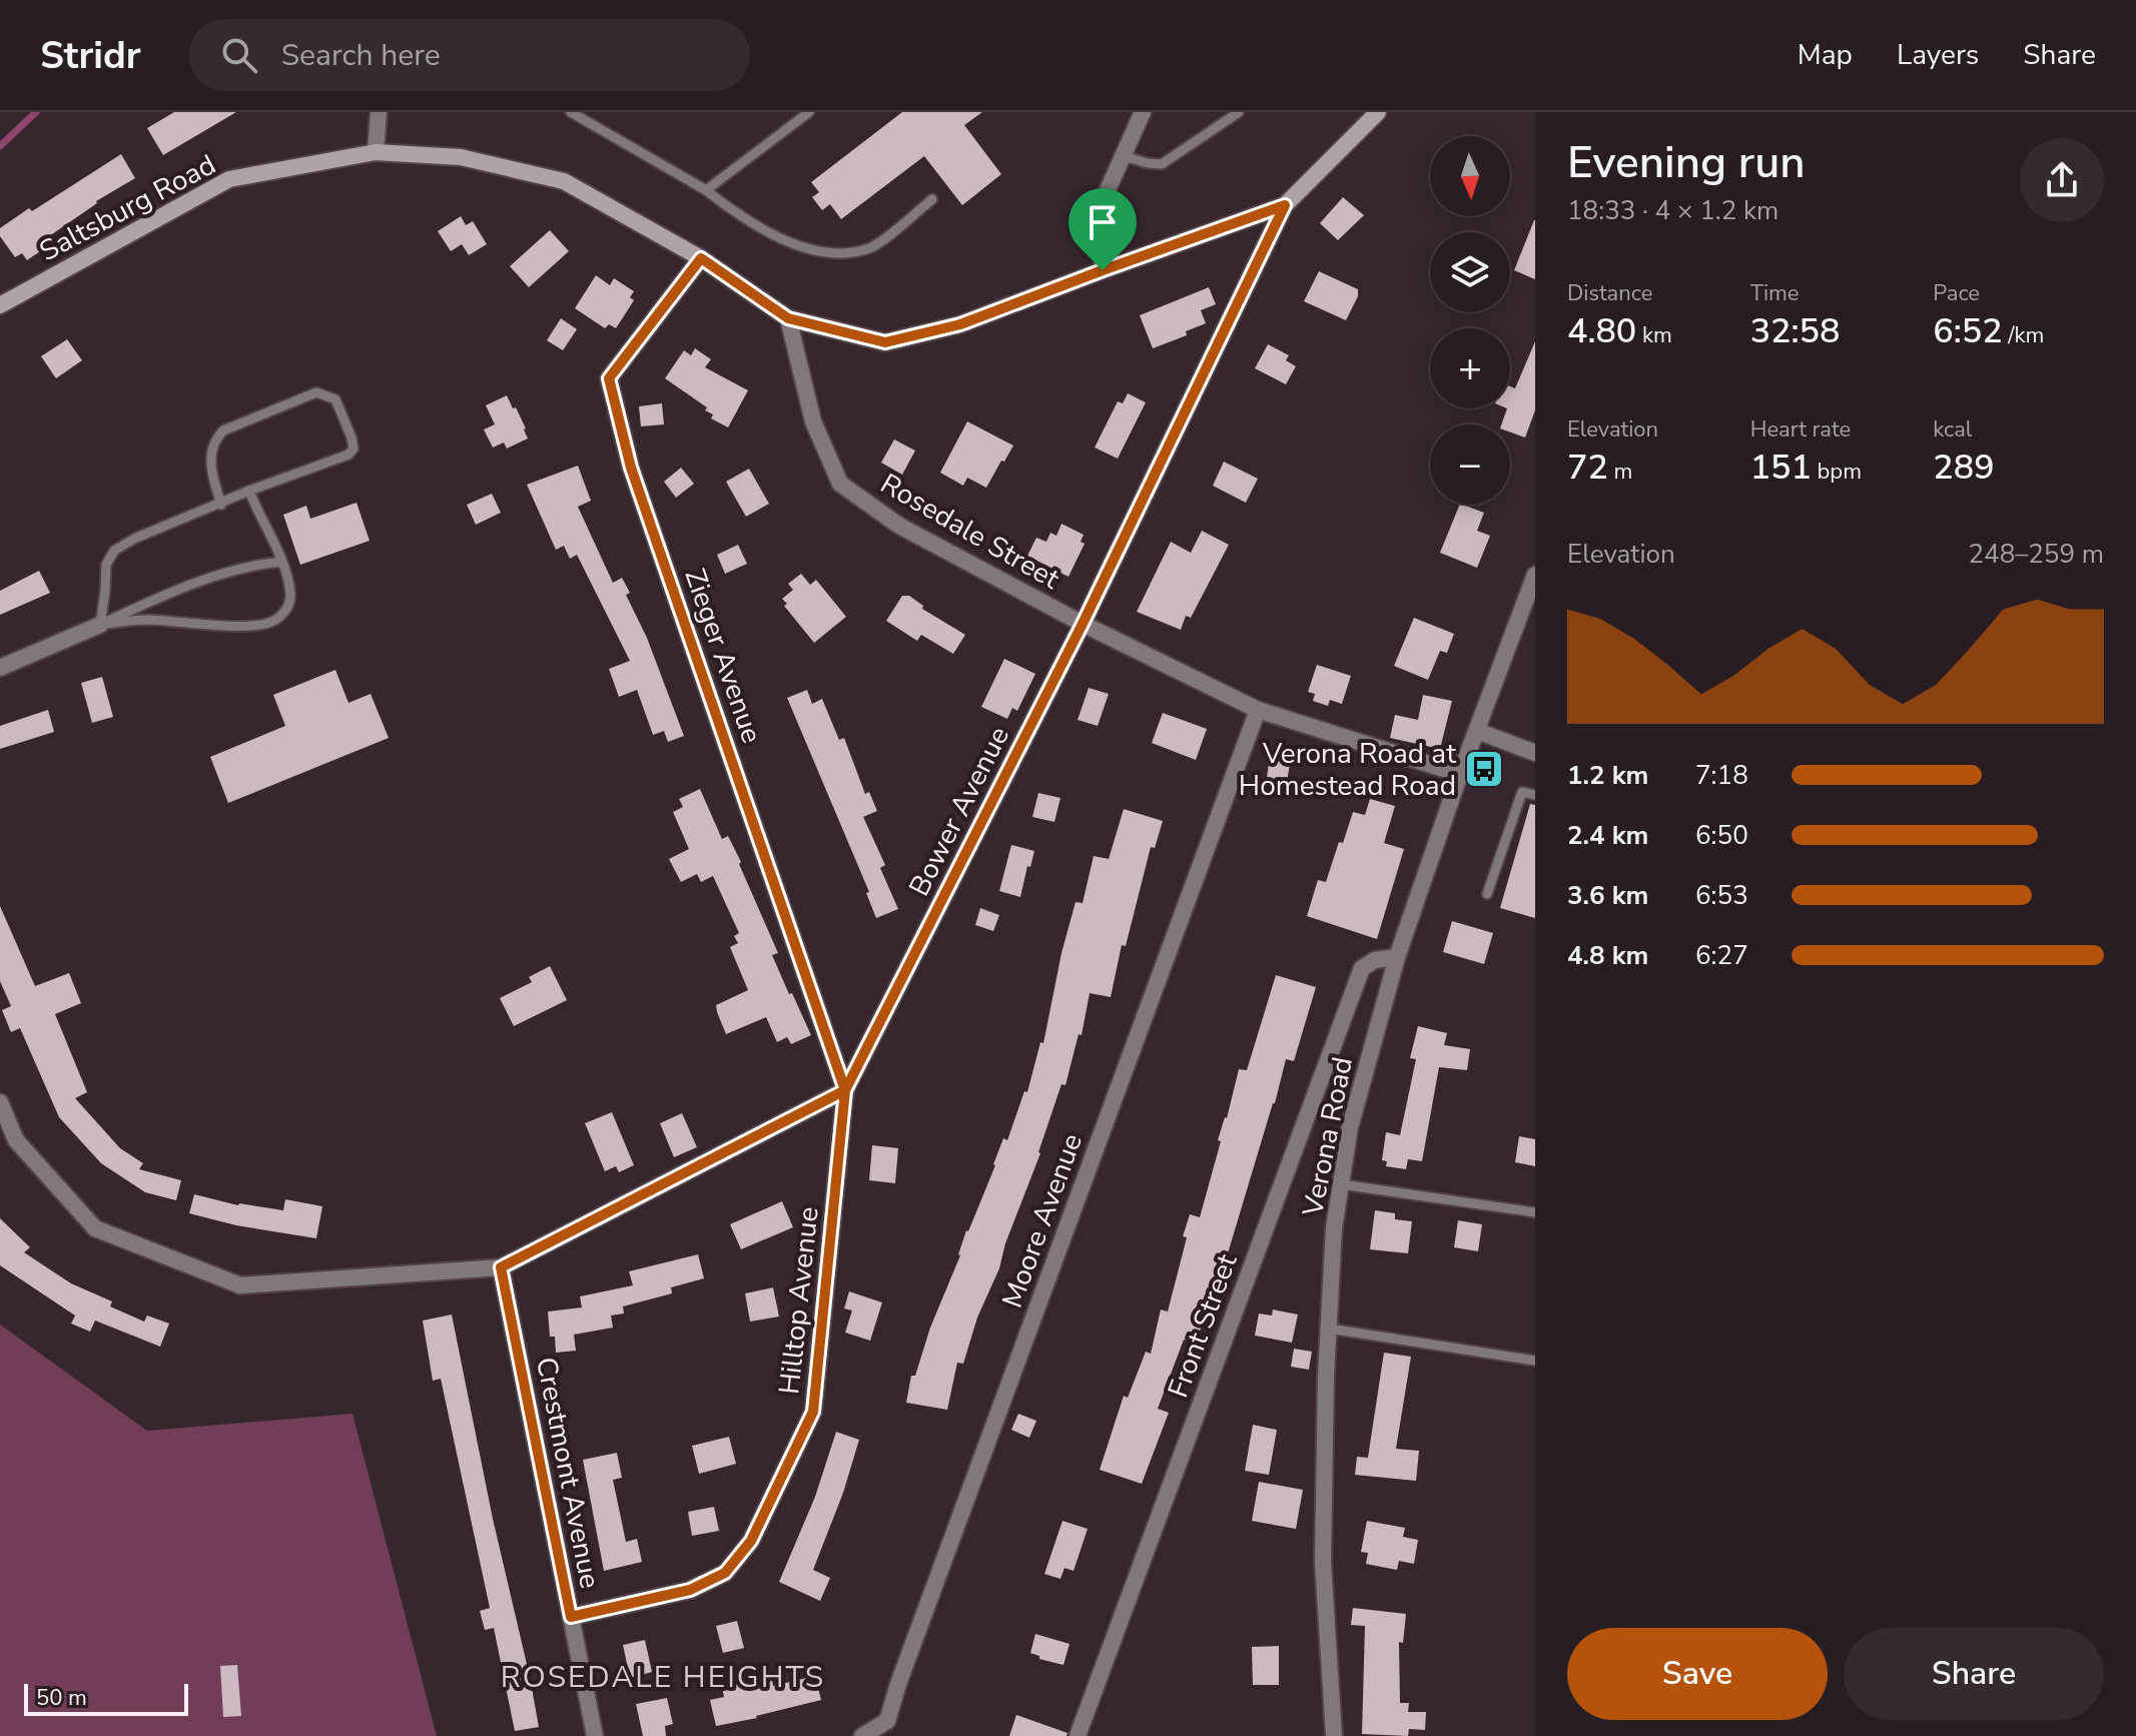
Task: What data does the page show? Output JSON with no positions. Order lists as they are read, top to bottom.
{
  "streets": {
    "main road": ["Saltsburg Road"],
    "street": [
      "Rosedale Street",
      "Zieger Avenue",
      "Bower Avenue",
      "Verona Road",
      "Moore Avenue",
      "Hilltop Avenue",
      "Front Street",
      "Crestmont Avenue"
    ]
  },
  "crossings": [
    ["Saltsburg Road", "Rosedale Street"],
    ["Saltsburg Road", "Zieger Avenue"],
    ["Saltsburg Road", "Bower Avenue"],
    ["Rosedale Street", "Bower Avenue"],
    ["Rosedale Street", "Verona Road"],
    ["Rosedale Street", "Moore Avenue"],
    ["Zieger Avenue", "Bower Avenue"],
    ["Zieger Avenue", "Hilltop Avenue"],
    ["Bower Avenue", "Hilltop Avenue"],
    ["Verona Road", "Front Street"],
    ["Hilltop Avenue", "Crestmont Avenue"]
  ],
  "districts": ["ROSEDALE HEIGHTS"],
  "places": {
    "bus stop": ["Verona Road at Homestead Road"]
  },
  "scale_bar": "50 m",
  "north": "bottom",
  "page": {
    "header": "Stridr",
    "search": "Search here",
    "nav": ["Map", "Layers", "Share"],
    "heading": ["Evening run", "18:33 · 4 × 1.2 km"],
    "map_buttons": ["+", "−"],
    "stats": [
      ["Distance", "4.80 km"],
      ["Time", "32:58"],
      ["Pace", "6:52 /km"],
      ["Elevation", "72 m"],
      ["Heart rate", "151 bpm"],
      ["kcal", "289"]
    ],
    "chart": ["Elevation", "248–259 m"],
    "list": [
      {
        "name": "1.2 km",
        "note": "7:18"
      },
      {
        "name": "2.4 km",
        "note": "6:50"
      },
      {
        "name": "3.6 km",
        "note": "6:53"
      },
      {
        "name": "4.8 km",
        "note": "6:27"
      }
    ],
    "buttons": ["Save", "Share"],
    "scale": "50 m"
  }
}
